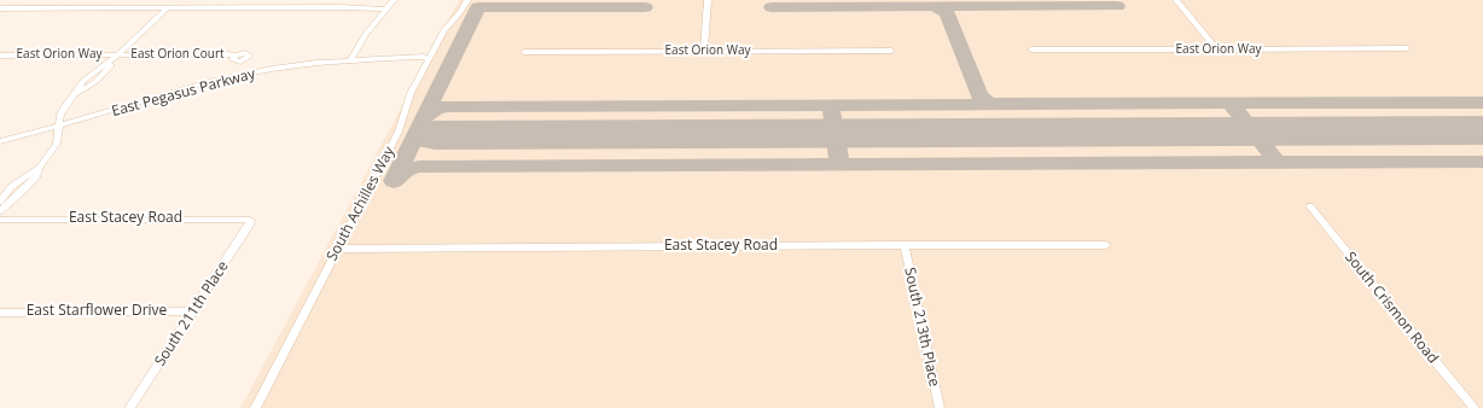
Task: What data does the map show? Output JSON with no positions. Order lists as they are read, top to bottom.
{
  "streets": {
    "street": [
      "East Orion Way",
      "East Orion Court",
      "East Pegasus Parkway",
      "South Achilles Way",
      "East Stacey Road",
      "South Crismon Road",
      "East Starflower Drive",
      "South 211th Place",
      "South 213th Place"
    ]
  },
  "crossings": [
    ["East Orion Way", "East Orion Court"],
    ["East Pegasus Parkway", "South Achilles Way"],
    ["South Achilles Way", "East Stacey Road"],
    ["East Stacey Road", "South 211th Place"],
    ["East Stacey Road", "South 213th Place"],
    ["East Starflower Drive", "South 211th Place"]
  ]
}
